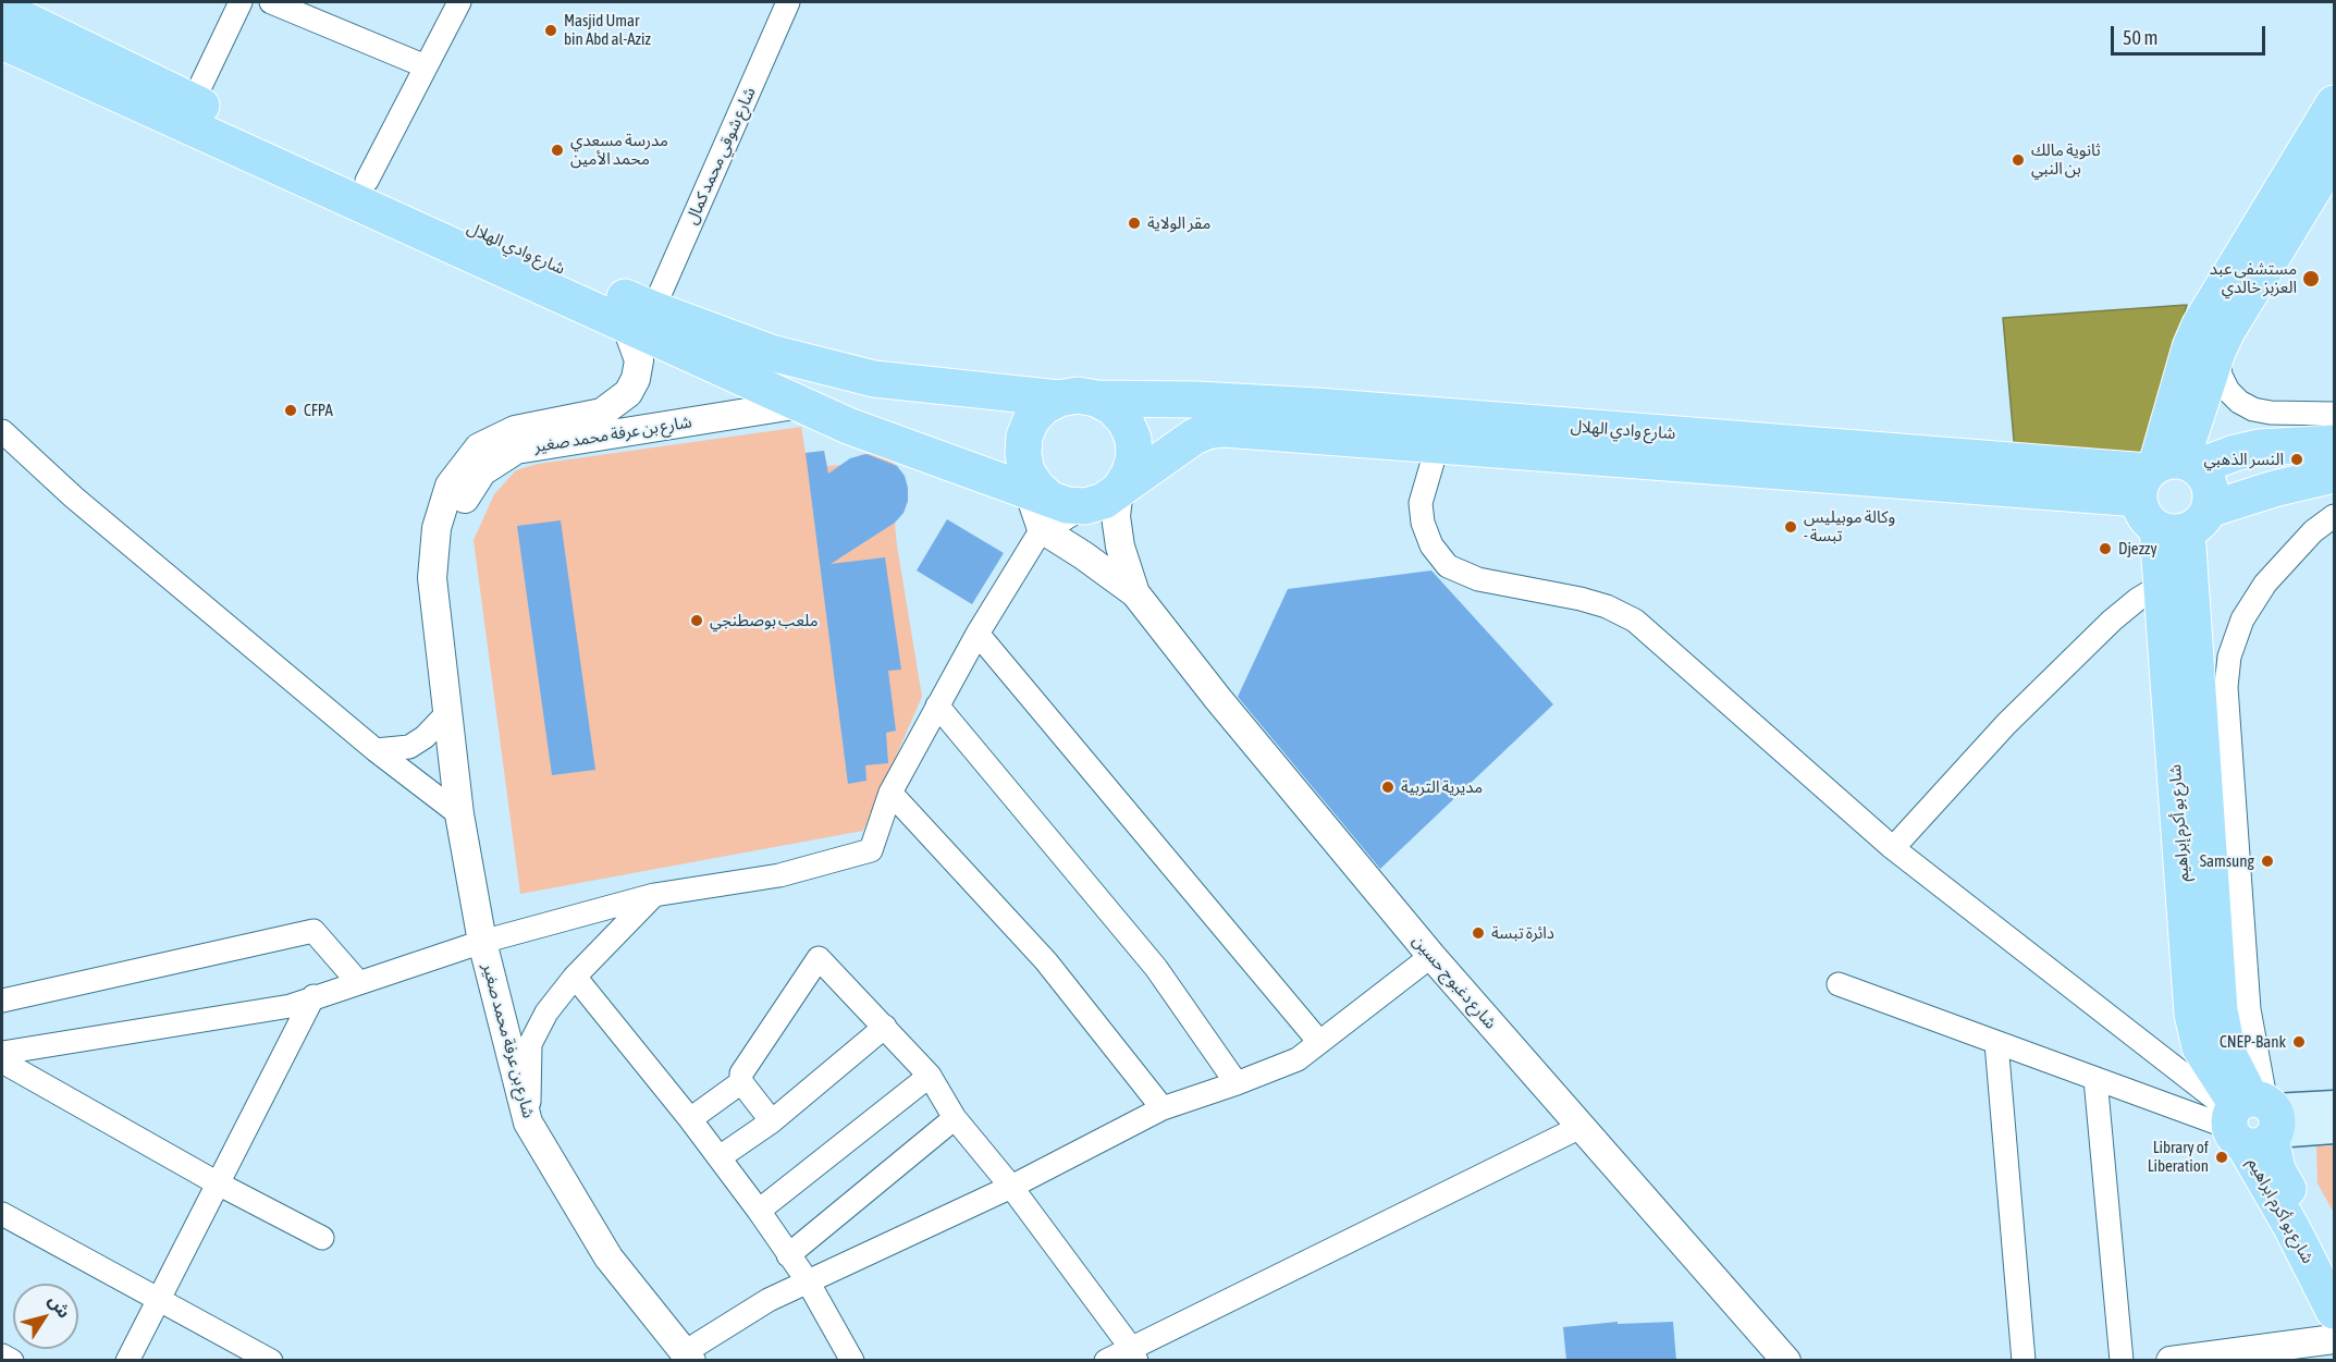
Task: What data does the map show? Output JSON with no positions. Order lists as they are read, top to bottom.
{
  "streets": {
    "main road": ["شارع وادي الهلال", "شارع بو أكرم إبراهيم", "شارع بو أكرم ابراهيم"],
    "street": ["شارع شوقي محمد كمال", "شارع بن عرفة محمد صغير", "شارع دغبوج حسين"]
  },
  "crossings": [
    ["شارع شوقي محمد كمال", "شارع وادي الهلال"],
    ["شارع شوقي محمد كمال", "شارع بن عرفة محمد صغير"],
    ["شارع وادي الهلال", "شارع بن عرفة محمد صغير"],
    ["شارع بو أكرم إبراهيم", "شارع بو أكرم ابراهيم"]
  ],
  "places": [
    "Masjid Umar bin Abd al-Aziz",
    "مدرسة مسعدي محمد الأمين",
    "ثانوية مالك بن النبي",
    "مقر الولاية",
    "مستشفى عبد العزبز خالدي",
    "CFPA",
    "النسر الذهبي",
    "وكالة موبيليس - تبسة",
    "Djezzy",
    "ملعب بوصطنجي",
    "مديرية التربية",
    "Samsung",
    "دائرة تبسة",
    "CNEP-Bank",
    "Library of Liberation"
  ],
  "scale_bar": "50 m",
  "north": "top right"
}
